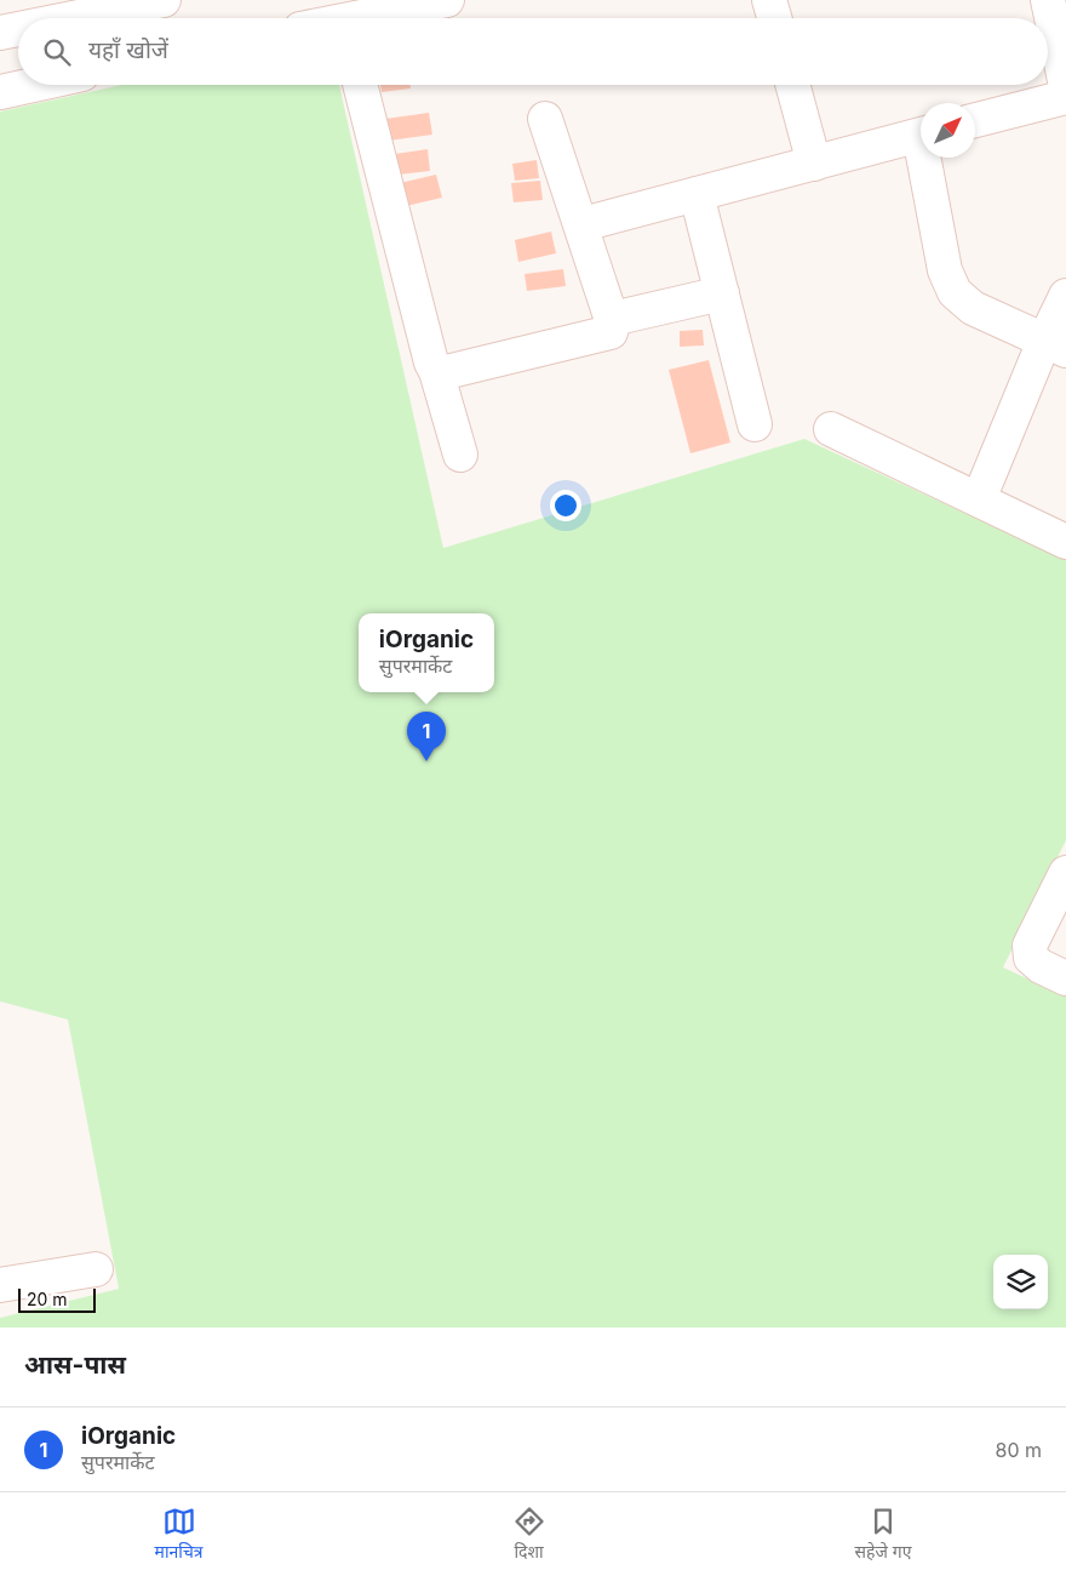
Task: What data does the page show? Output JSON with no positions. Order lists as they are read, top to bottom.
{
  "scale_bar": "20 m",
  "north": "top right",
  "page": {
    "search": "यहाँ खोजें",
    "popup": ["iOrganic", "सुपरमार्केट"],
    "pins": "1",
    "scale": "20 m",
    "heading": "आस-पास",
    "list": [
      {
        "mark": "1",
        "name": "iOrganic",
        "note": "सुपरमार्केट",
        "value": "80 m"
      }
    ],
    "nav": ["मानचित्र", "दिशा", "सहेजे गए"]
  }
}
